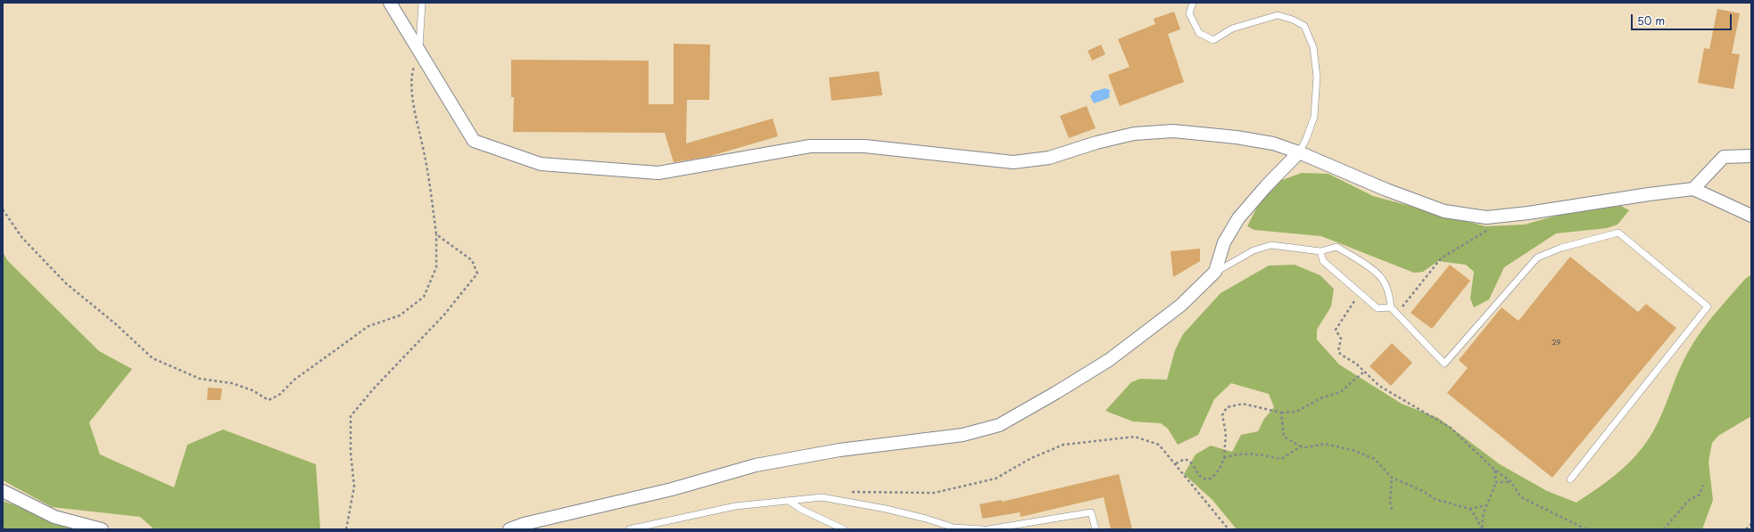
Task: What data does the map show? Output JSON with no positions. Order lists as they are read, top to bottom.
{
  "house_numbers": ["29"],
  "scale_bar": "50 m"
}
